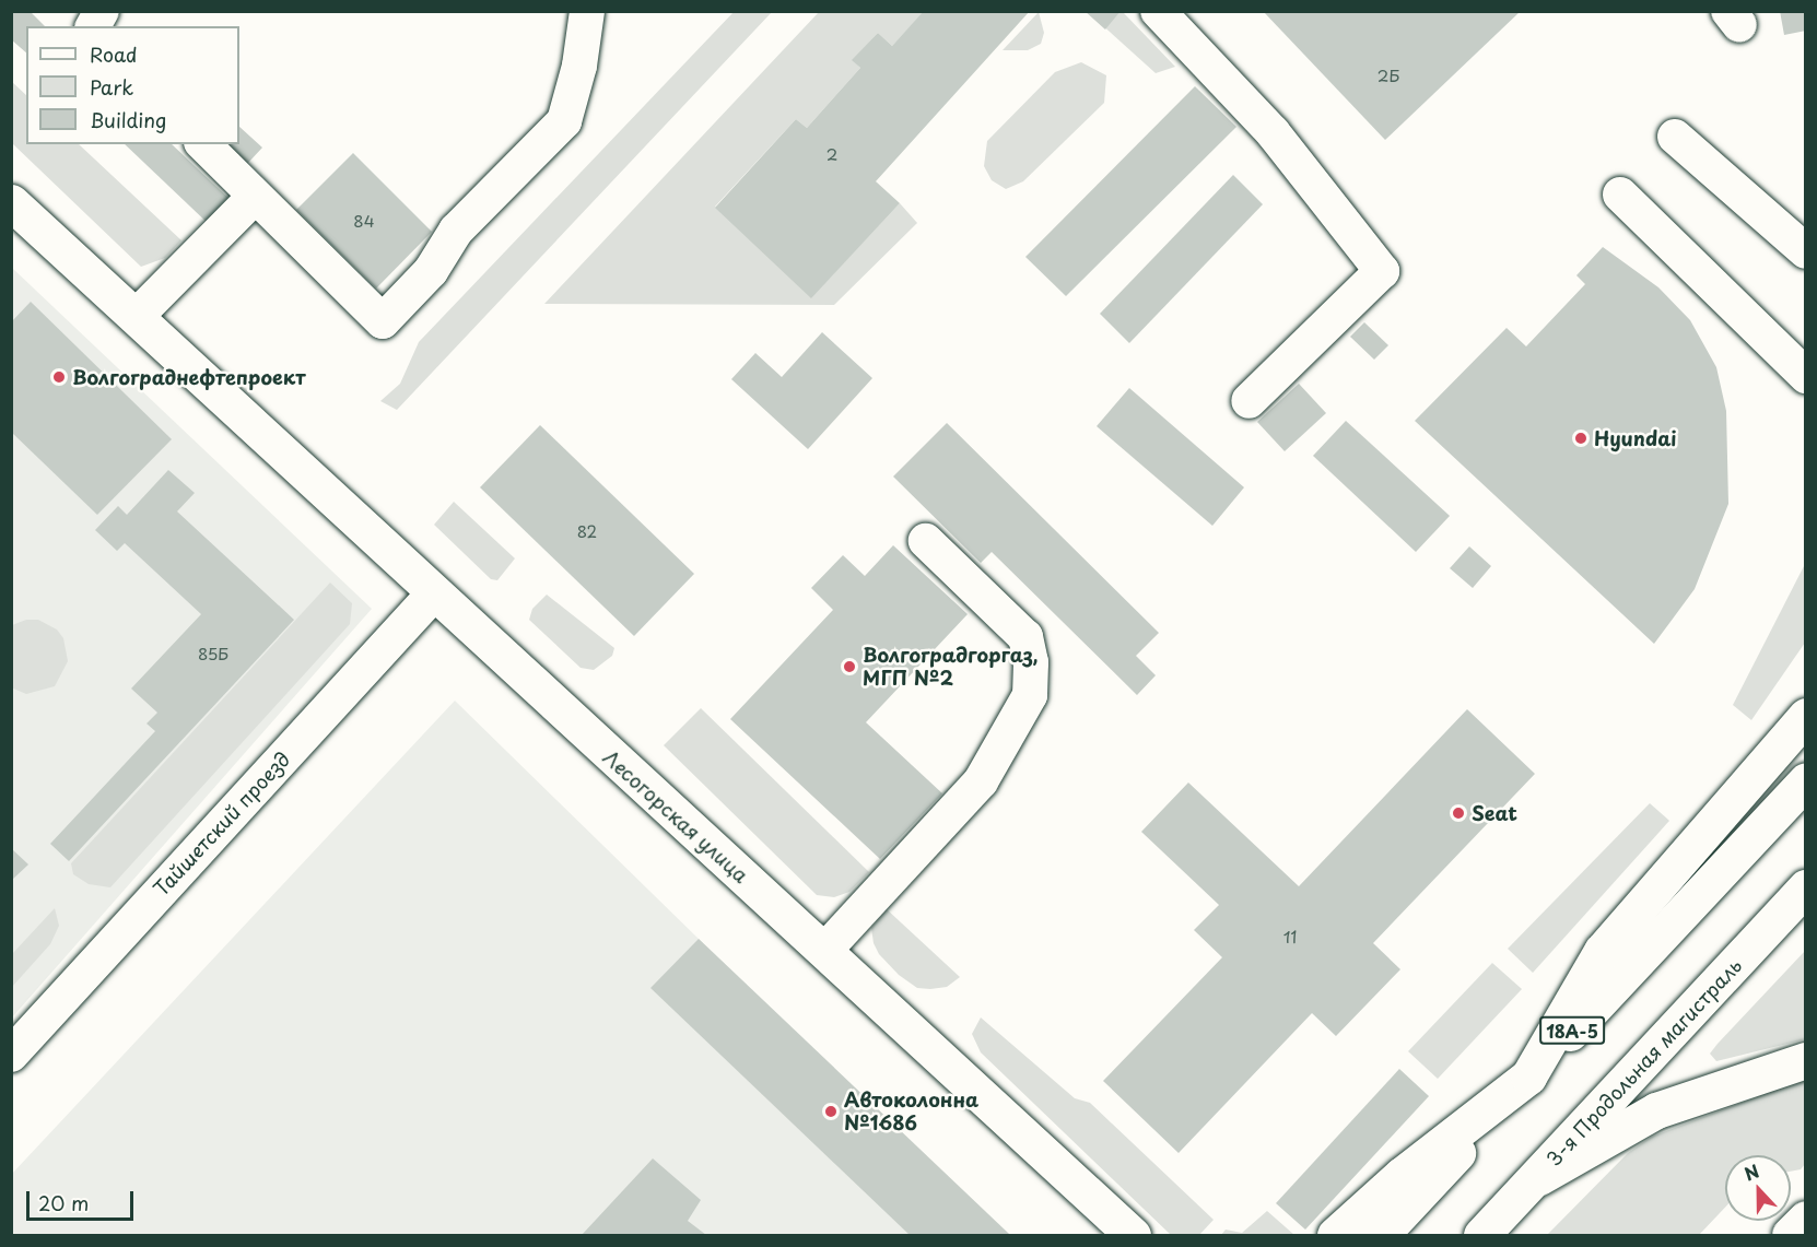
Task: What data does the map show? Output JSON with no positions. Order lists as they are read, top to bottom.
{
  "streets": {
    "main road": ["Лесогорская улица", "18А-5", "3-я Продольная магистраль"],
    "street": ["Тайшетский проезд"]
  },
  "crossings": [
    ["Лесогорская улица", "Тайшетский проезд"]
  ],
  "places": [
    "Волгограднефтепроект",
    "Hyundai",
    "Волгоградгоргаз, МГП №2",
    "Seat",
    "Автоколонна №1686"
  ],
  "house_numbers": [
    "2Б",
    "2",
    "84",
    "82",
    "85Б",
    "11"
  ],
  "legend": ["Road", "Park", "Building"],
  "scale_bar": "20 m",
  "north": "top"
}
